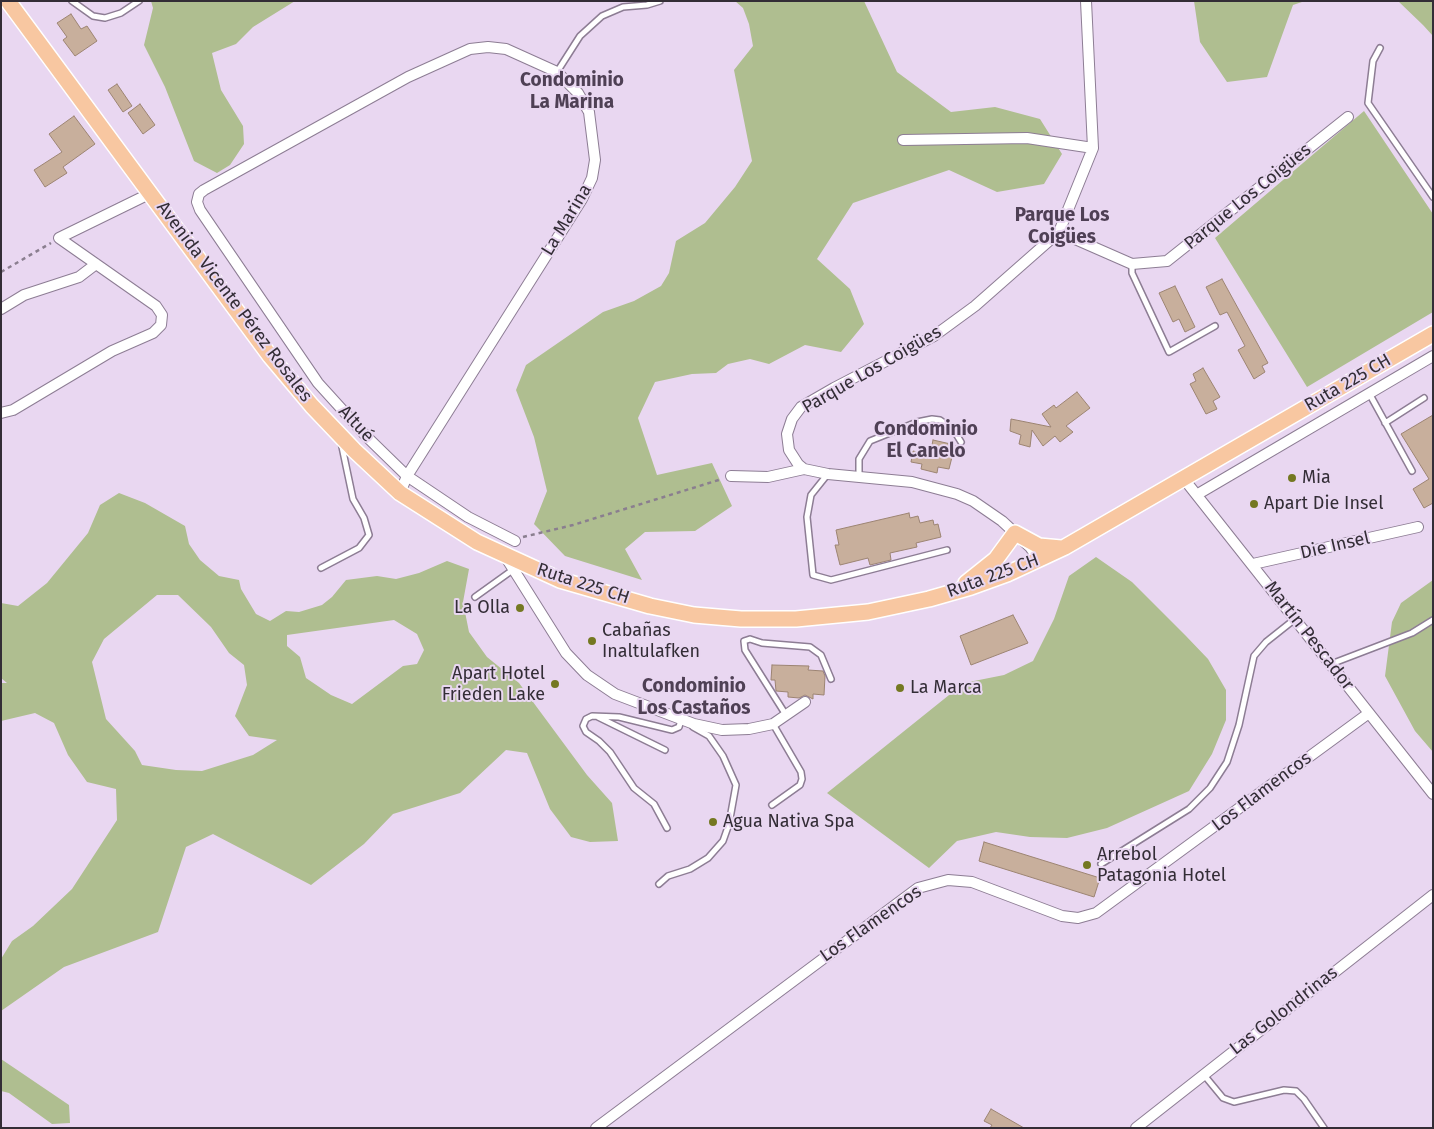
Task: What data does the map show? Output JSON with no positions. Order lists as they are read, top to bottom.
{
  "streets": {
    "main road": ["Avenida Vicente Pérez Rosales", "Ruta 225 CH"],
    "street": [
      "Parque Los Coigües",
      "La Marina",
      "Altué",
      "Die Insel",
      "Martín Pescador",
      "Los Flamencos",
      "Las Golondrinas"
    ]
  },
  "crossings": [
    ["La Marina", "Avenida Vicente Pérez Rosales"],
    ["La Marina", "Altué"],
    ["Avenida Vicente Pérez Rosales", "Ruta 225 CH"],
    ["Ruta 225 CH", "Martín Pescador"],
    ["Die Insel", "Martín Pescador"],
    ["Martín Pescador", "Los Flamencos"]
  ],
  "districts": [
    "Condominio La Marina",
    "Parque Los Coigües",
    "Condominio El Canelo",
    "Condominio Los Castaños"
  ],
  "places": [
    "Mia",
    "Apart Die Insel",
    "La Olla",
    "Cabañas Inaltulafken",
    "Apart Hotel Frieden Lake",
    "La Marca",
    "Agua Nativa Spa",
    "Arrebol Patagonia Hotel"
  ]
}
